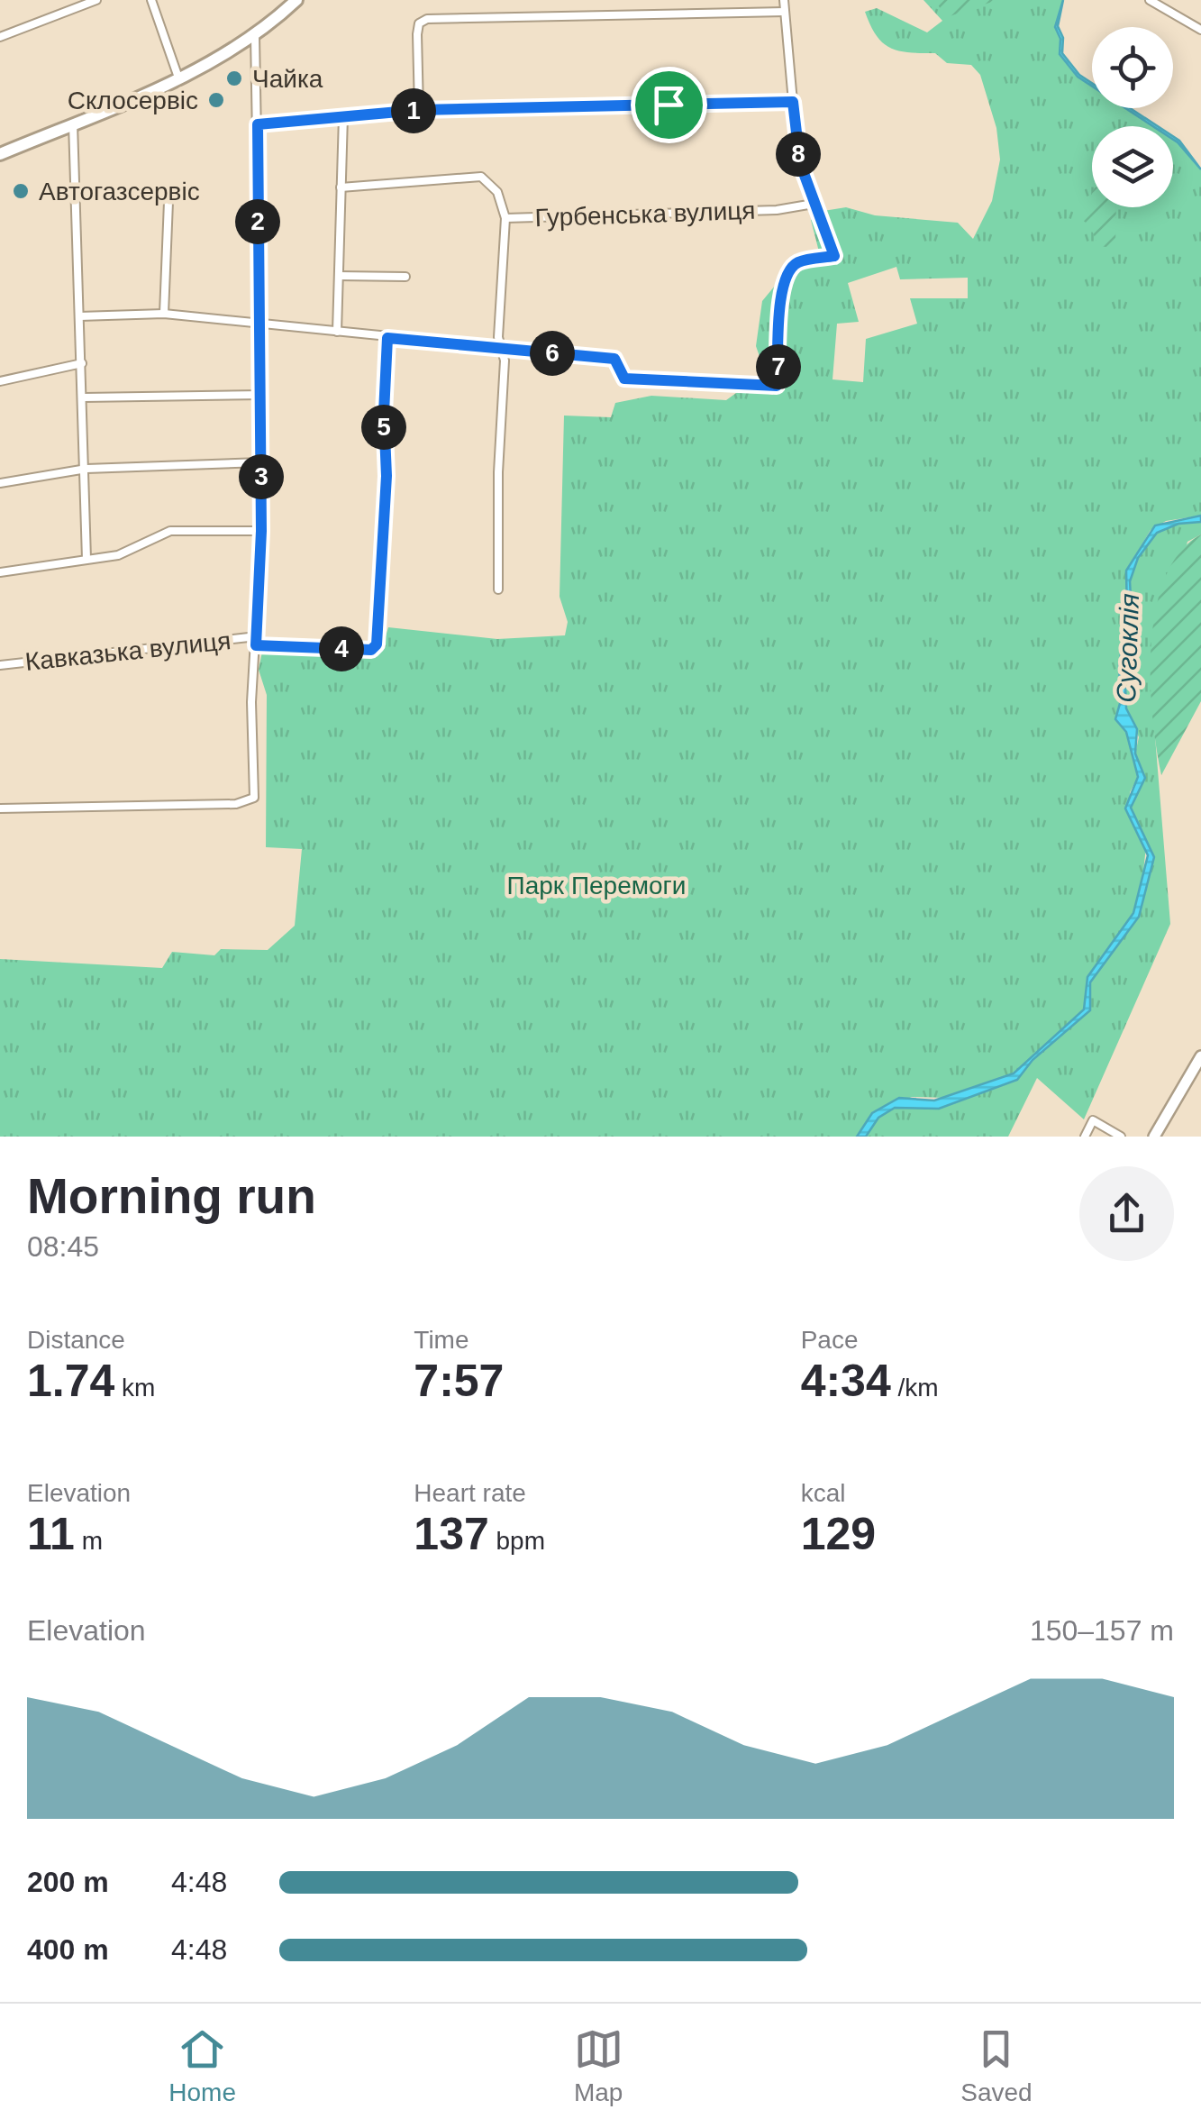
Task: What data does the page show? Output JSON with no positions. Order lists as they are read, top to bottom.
{
  "streets": {
    "street": ["Гурбенська вулиця", "Кавказька вулиця"]
  },
  "water": ["Сугоклія"],
  "parks": ["Парк Перемоги"],
  "places": ["Чайка", "Склосервіс", "Автогазсервіс"],
  "page": {
    "pins": [
      "1",
      "8",
      "2",
      "6",
      "7",
      "5",
      "3",
      "4"
    ],
    "heading": ["Morning run", "08:45"],
    "stats": [
      ["Distance", "1.74 km"],
      ["Time", "7:57"],
      ["Pace", "4:34 /km"],
      ["Elevation", "11 m"],
      ["Heart rate", "137 bpm"],
      ["kcal", "129"]
    ],
    "chart": ["Elevation", "150–157 m"],
    "list": [
      {
        "name": "200 m",
        "note": "4:48"
      },
      {
        "name": "400 m",
        "note": "4:48"
      }
    ],
    "tabs": ["Home", "Map", "Saved"]
  }
}
